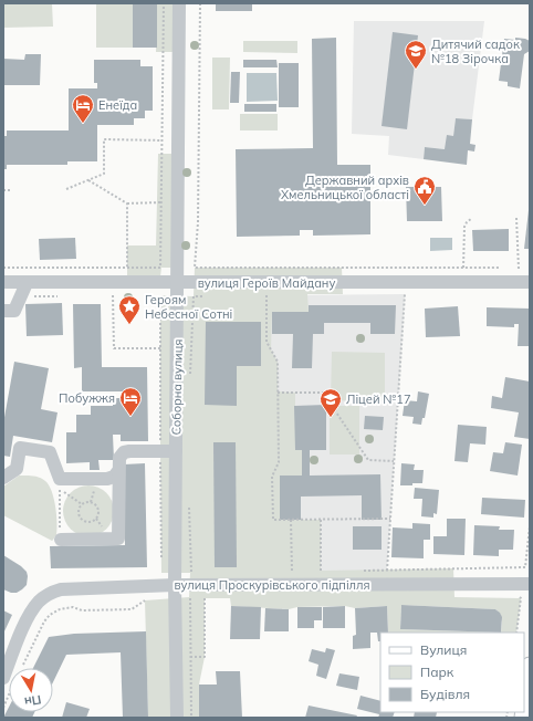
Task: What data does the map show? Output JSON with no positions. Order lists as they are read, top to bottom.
{
  "streets": {
    "street": ["вулиця Героїв Майдану", "Соборна вулиця", "вулиця Проскурівського підпілля"]
  },
  "crossings": [
    ["вулиця Героїв Майдану", "Соборна вулиця"],
    ["Соборна вулиця", "вулиця Проскурівського підпілля"]
  ],
  "places": {
    "school or university": ["Дитячий садок №18 Зірочка", "Ліцей №17"],
    "hotel": ["Енеїда", "Побужжя"],
    "public building": ["Державний архів Хмельницької області"],
    "place": ["Героям Небесної Сотні"]
  },
  "legend": ["Вулиця", "Парк", "Будівля"],
  "north": "bottom"
}
